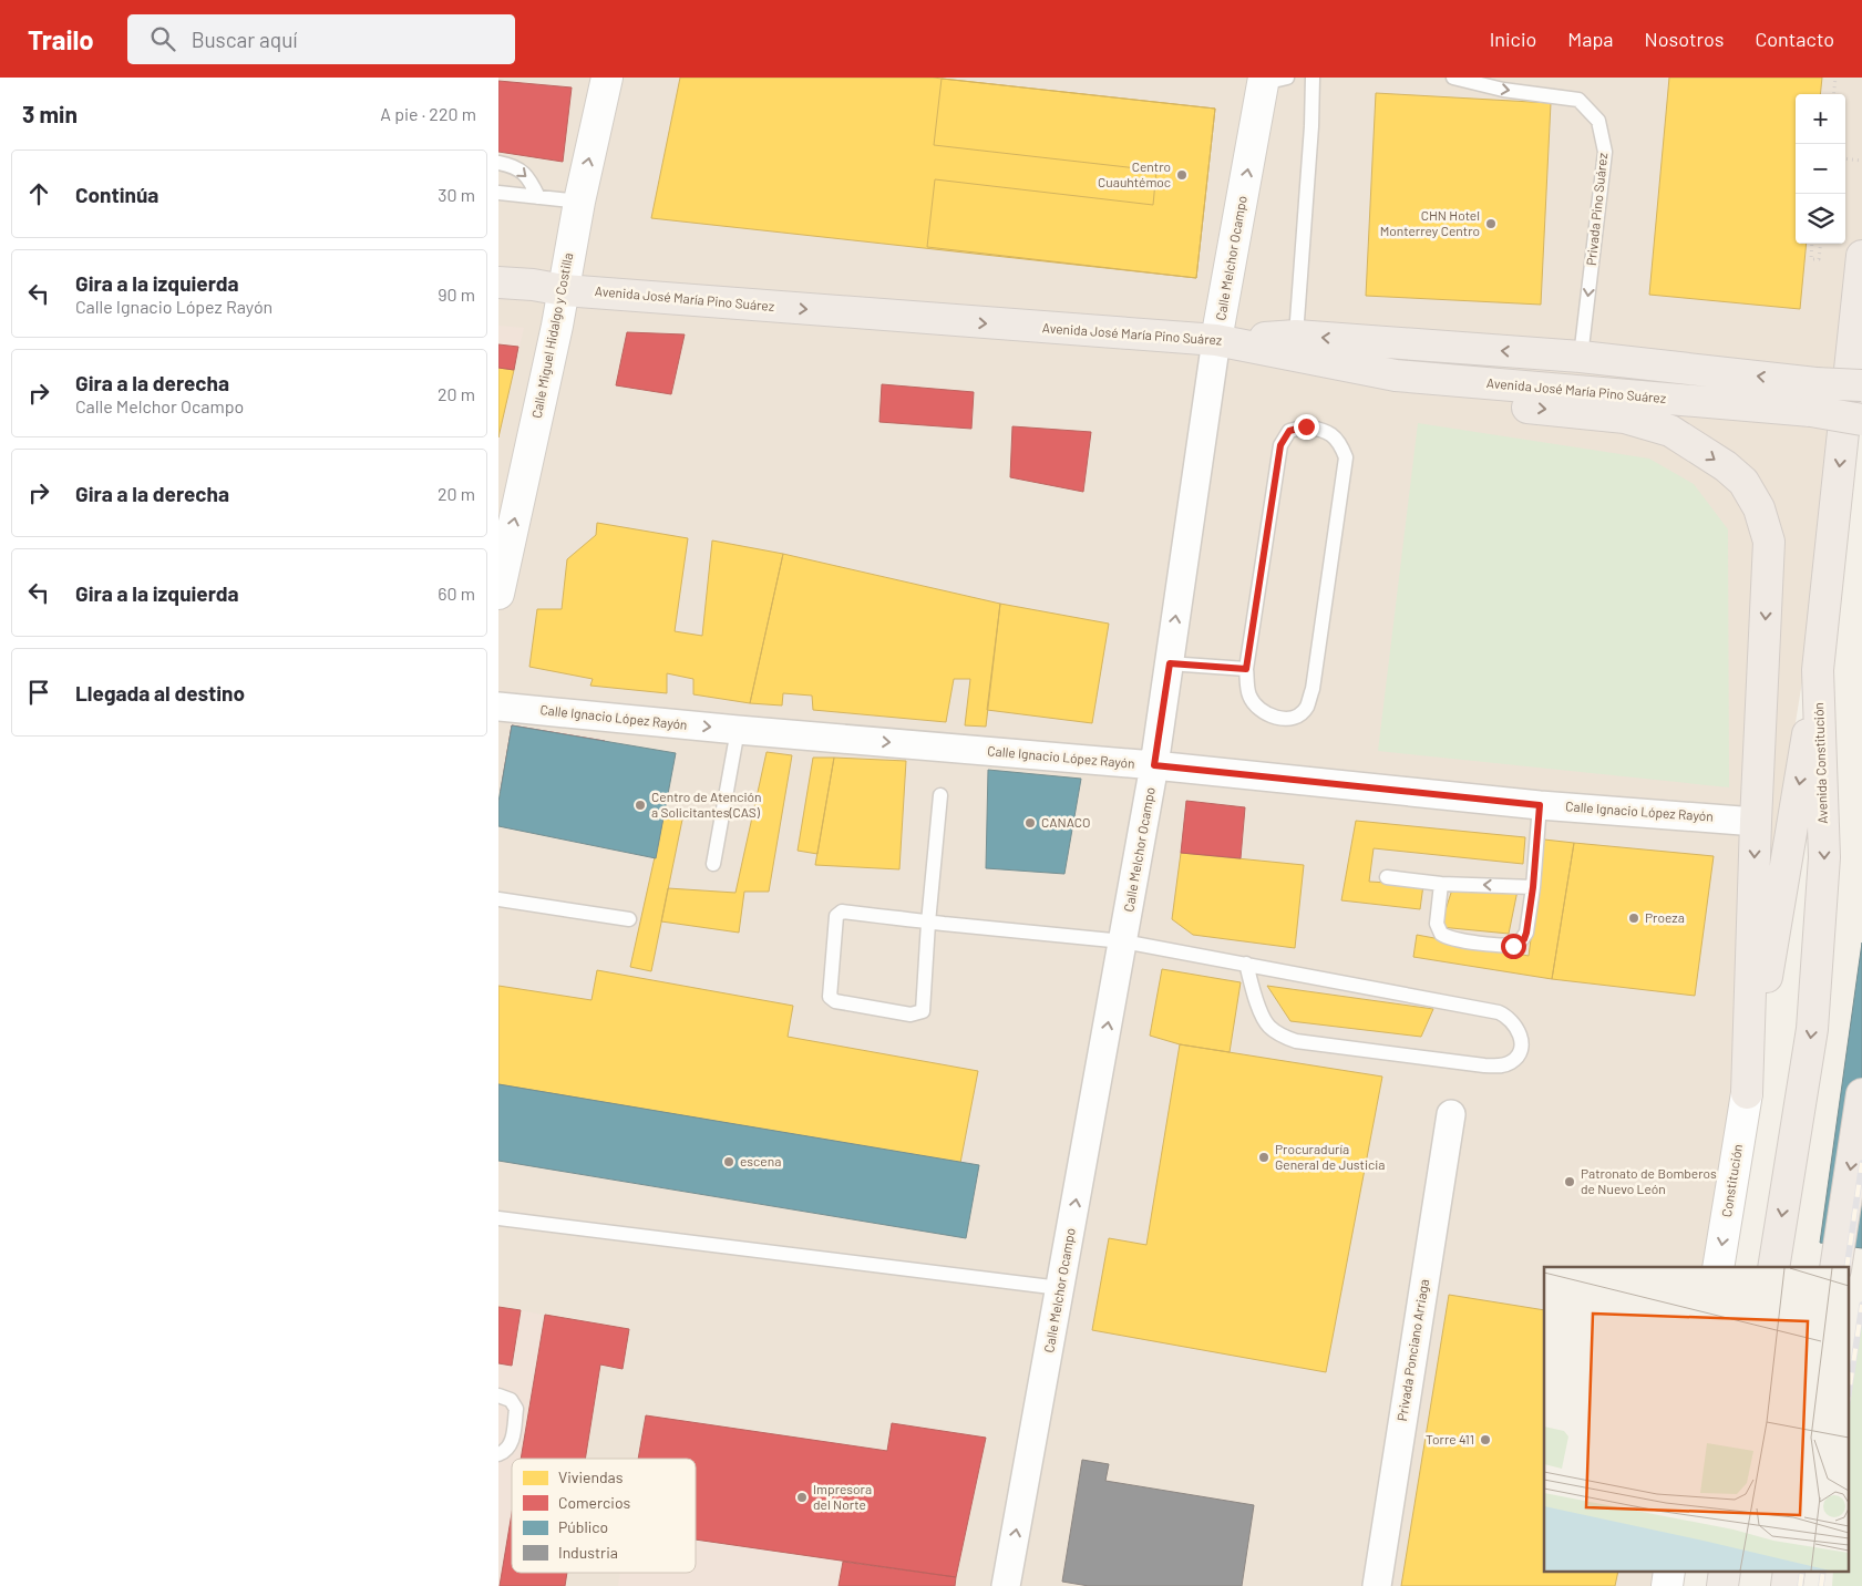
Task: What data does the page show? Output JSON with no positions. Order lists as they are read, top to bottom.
{
  "streets": {
    "highway": ["Avenida José María Pino Suárez", "Avenida Constitución"],
    "street": [
      "Calle Melchor Ocampo",
      "Calle Miguel Hidalgo y Costilla",
      "Calle Ignacio López Rayón",
      "Constitución",
      "Privada Ponciano Arriaga"
    ],
    "lane": ["Privada Pino Suárez"]
  },
  "crossings": [
    ["Calle Melchor Ocampo", "Avenida José María Pino Suárez"],
    ["Calle Melchor Ocampo", "Calle Ignacio López Rayón"],
    ["Avenida José María Pino Suárez", "Calle Miguel Hidalgo y Costilla"]
  ],
  "one_way": [
    "Calle Melchor Ocampo",
    "Avenida José María Pino Suárez",
    "Calle Miguel Hidalgo y Costilla",
    "Calle Ignacio López Rayón",
    "Constitución"
  ],
  "places": [
    "Centro Cuauhtémoc",
    "CHN Hotel Monterrey Centro",
    "Centro de Atención a Solicitantes(CAS)",
    "CANACO",
    "Proeza",
    "Procuraduría General de Justicia",
    "escena",
    "Patronato de Bomberos de Nuevo León",
    "Torre 411",
    "Impresora del Norte"
  ],
  "legend": [
    "Viviendas",
    "Comercios",
    "Público",
    "Industria"
  ],
  "page": {
    "header": "Trailo",
    "search": "Buscar aquí",
    "nav": [
      "Inicio",
      "Mapa",
      "Nosotros",
      "Contacto"
    ],
    "heading": ["3 min", "A pie · 220 m"],
    "map_buttons": ["+", "−"],
    "list": [
      ["Continúa", "30 m"],
      ["Gira a la izquierda", "Calle Ignacio López Rayón", "90 m"],
      ["Gira a la derecha", "Calle Melchor Ocampo", "20 m"],
      ["Gira a la derecha", "20 m"],
      ["Gira a la izquierda", "60 m"],
      "Llegada al destino"
    ]
  }
}
